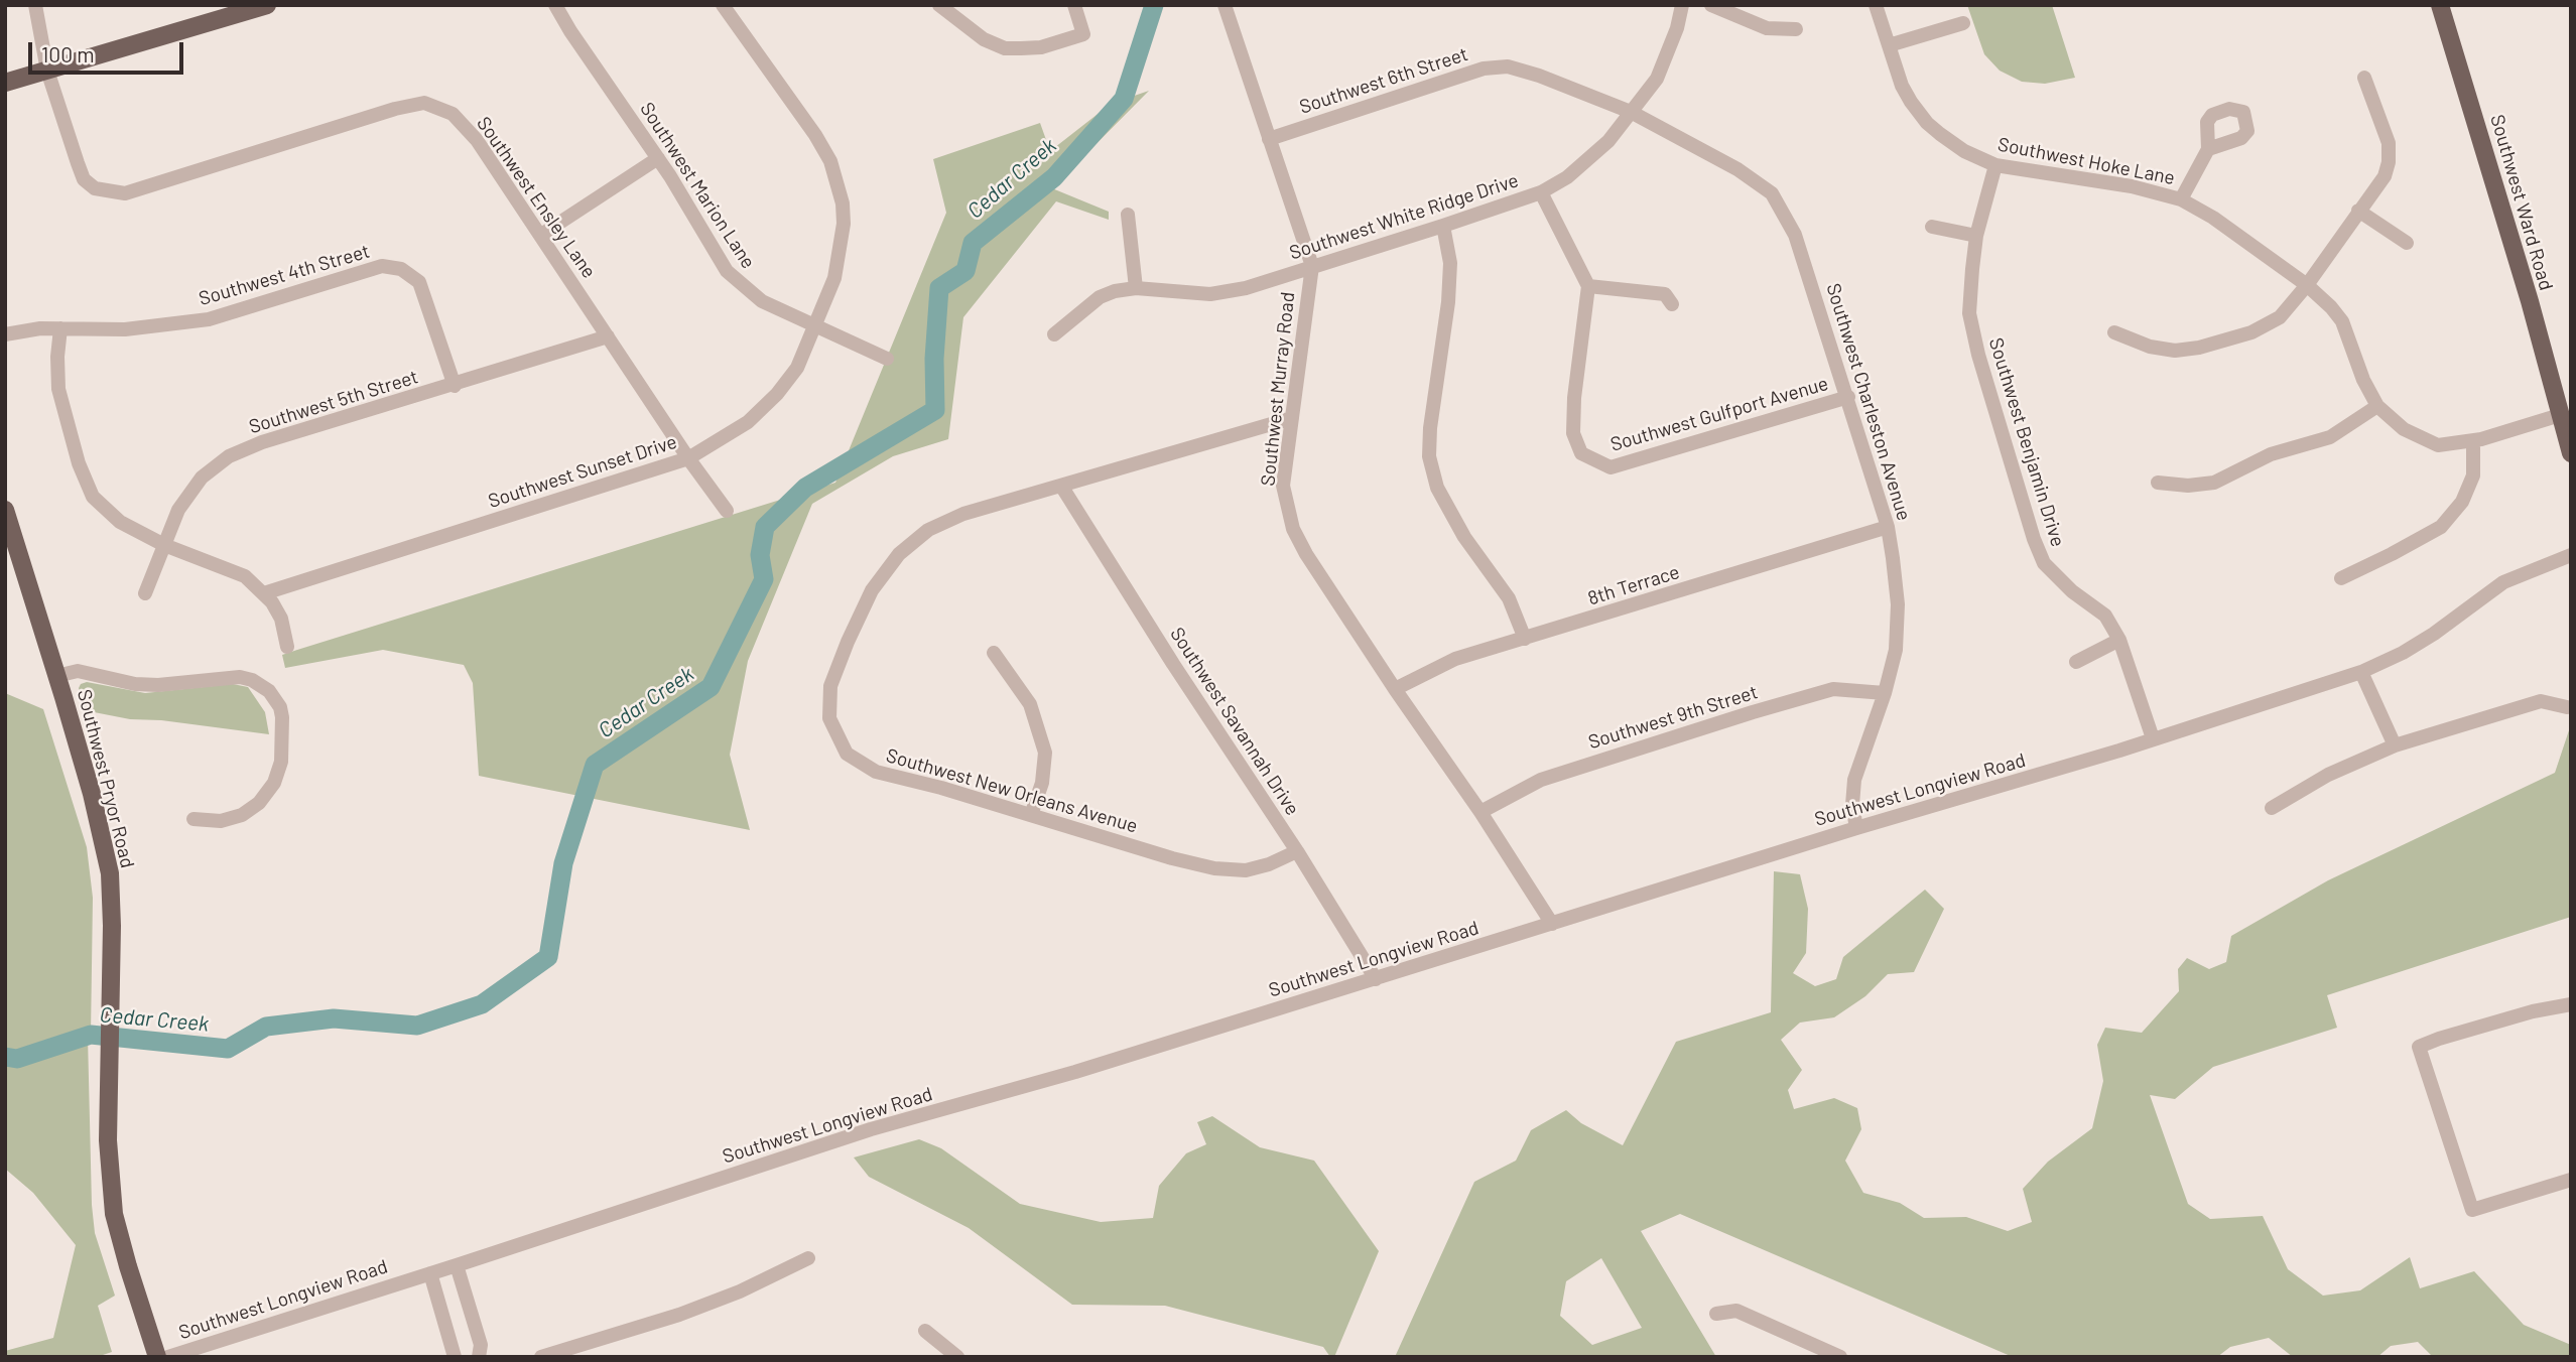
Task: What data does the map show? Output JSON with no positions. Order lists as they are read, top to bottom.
{
  "streets": {
    "main road": ["Southwest Ward Road", "Southwest Pryor Road"],
    "street": [
      "Southwest 6th Street",
      "Southwest Hoke Lane",
      "Southwest Marion Lane",
      "Southwest Ensley Lane",
      "Southwest White Ridge Drive",
      "Southwest 4th Street",
      "Southwest Murray Road",
      "Southwest 5th Street",
      "Southwest Charleston Avenue",
      "Southwest Gulfport Avenue",
      "Southwest Benjamin Drive",
      "Southwest Sunset Drive",
      "8th Terrace",
      "Southwest 9th Street",
      "Southwest Savannah Drive",
      "Southwest Longview Road",
      "Southwest New Orleans Avenue"
    ]
  },
  "crossings": [
    ["Southwest 6th Street", "Southwest White Ridge Drive"],
    ["Southwest 6th Street", "Southwest Murray Road"],
    ["Southwest 6th Street", "Southwest Charleston Avenue"],
    ["Southwest Hoke Lane", "Southwest Ward Road"],
    ["Southwest Hoke Lane", "Southwest Benjamin Drive"],
    ["Southwest Marion Lane", "Southwest Sunset Drive"],
    ["Southwest Ensley Lane", "Southwest 5th Street"],
    ["Southwest Ensley Lane", "Southwest Sunset Drive"],
    ["Southwest White Ridge Drive", "Southwest Murray Road"],
    ["Southwest White Ridge Drive", "Southwest Charleston Avenue"],
    ["Southwest 4th Street", "Southwest 5th Street"],
    ["Southwest Murray Road", "8th Terrace"],
    ["Southwest Murray Road", "Southwest 9th Street"],
    ["Southwest Murray Road", "Southwest Longview Road"],
    ["Southwest Murray Road", "Southwest New Orleans Avenue"],
    ["Southwest Charleston Avenue", "Southwest Gulfport Avenue"],
    ["Southwest Charleston Avenue", "8th Terrace"],
    ["Southwest Charleston Avenue", "Southwest 9th Street"],
    ["Southwest Charleston Avenue", "Southwest Longview Road"],
    ["Southwest Benjamin Drive", "Southwest Longview Road"],
    ["Southwest Savannah Drive", "Southwest Longview Road"],
    ["Southwest Savannah Drive", "Southwest New Orleans Avenue"]
  ],
  "water": ["Cedar Creek"],
  "scale_bar": "100 m"
}
